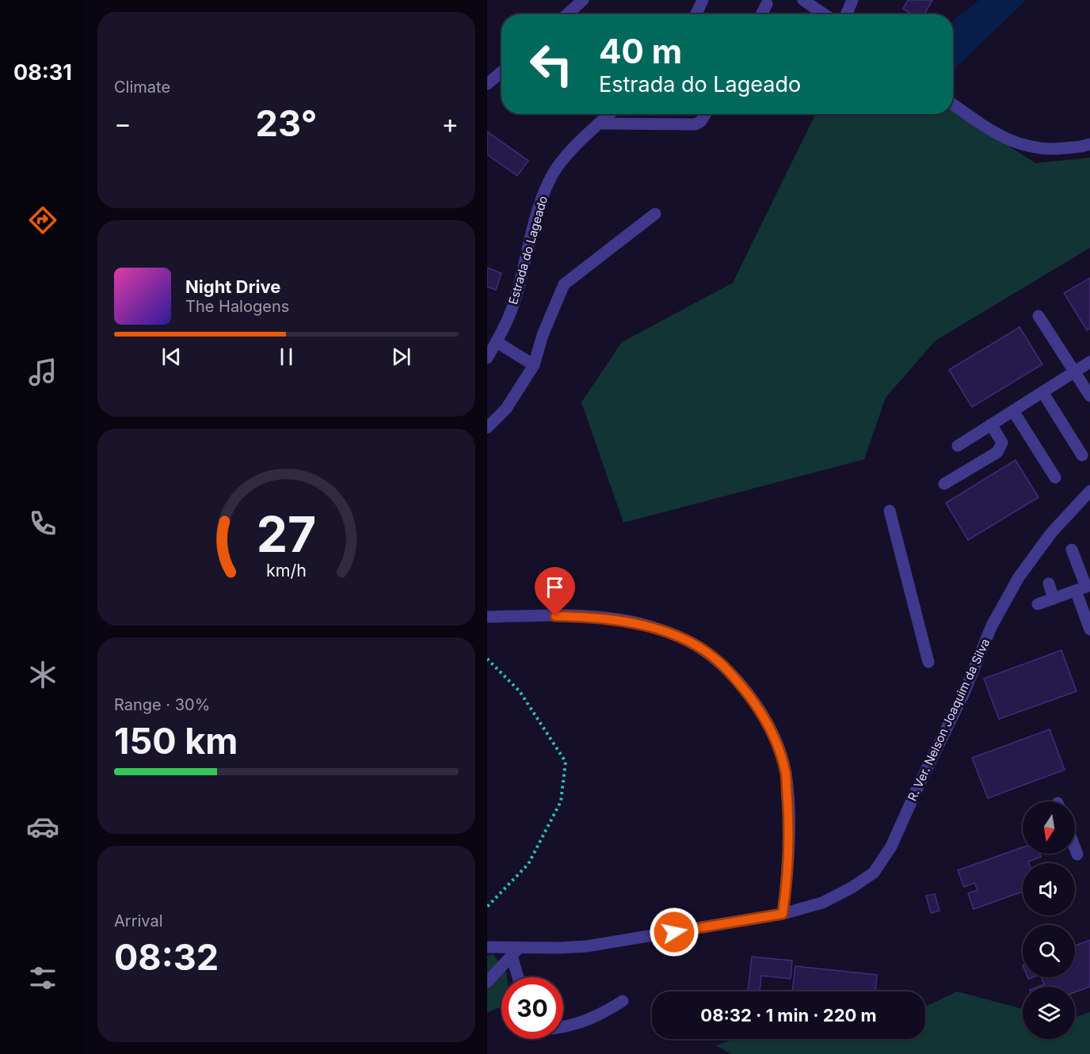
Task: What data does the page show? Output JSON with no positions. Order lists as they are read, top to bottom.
{
  "streets": {
    "street": ["Estrada do Lageado", "R. Ver. Nelson Joaquim da Silva"]
  },
  "north": "bottom",
  "page": {
    "tabs": "08:31",
    "tile": [
      "Climate",
      ["Range · 30%", "150 km"],
      ["Arrival", "08:32"]
    ],
    "turn": ["40 m", "Estrada do Lageado"],
    "heat": ["−", "23°", "+"],
    "song": ["Night Drive", "The Halogens"],
    "limit": "30",
    "trip": "08:32 · 1 min · 220 m",
    "gauge": ["27", "km/h"]
  }
}
